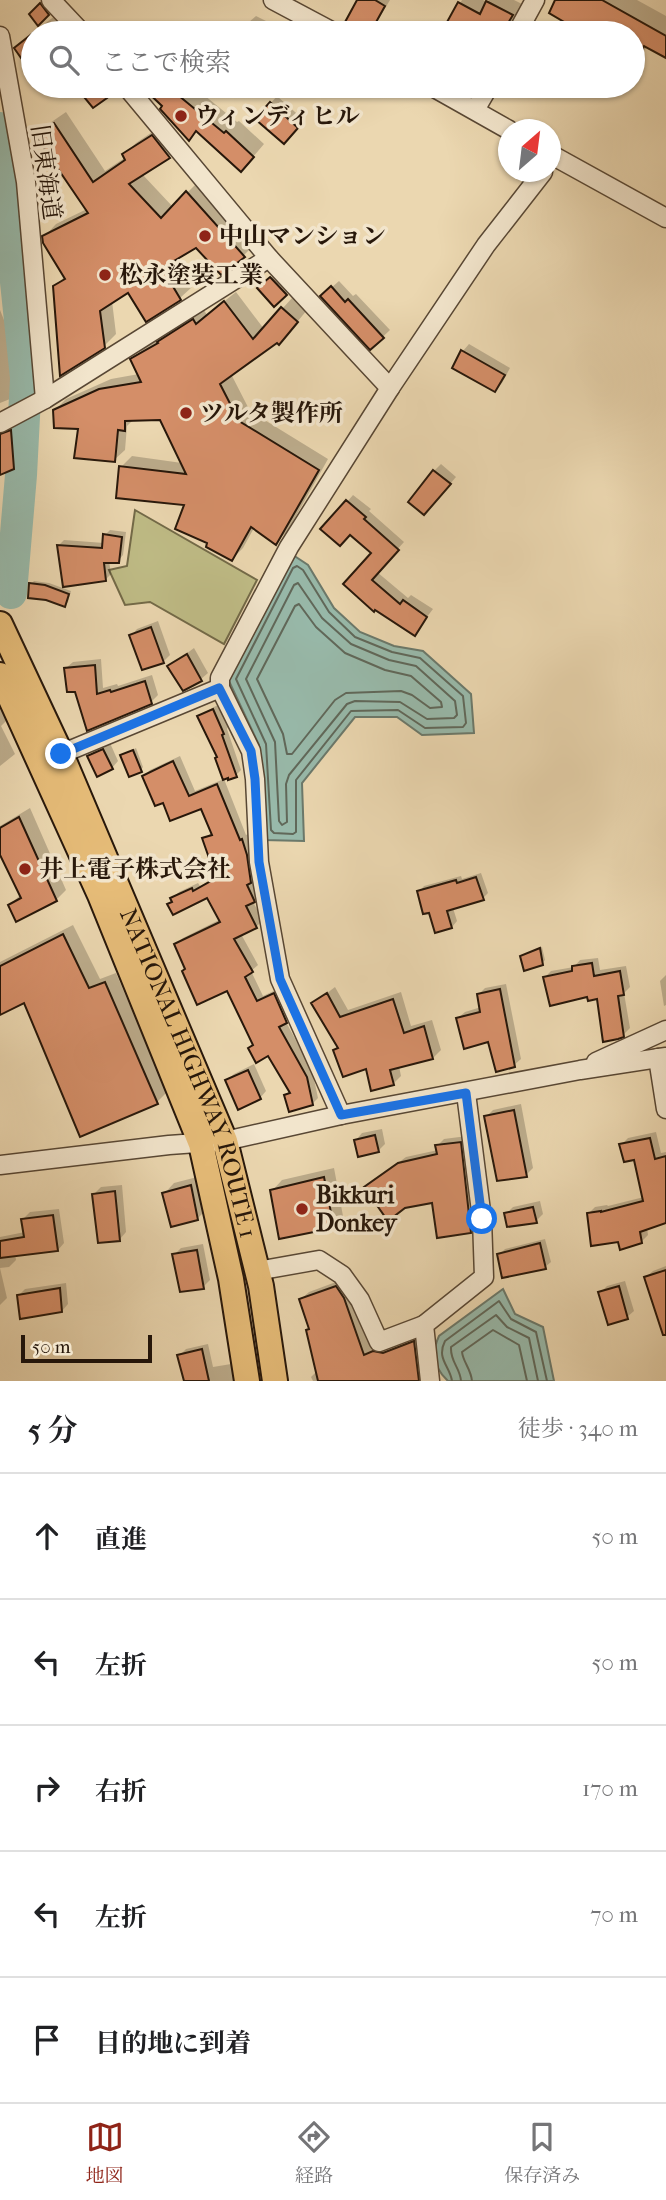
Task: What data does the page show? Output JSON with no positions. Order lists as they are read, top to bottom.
{
  "streets": {
    "highway": ["NATIONAL HIGHWAY ROUTE 1"],
    "street": ["旧東海道"]
  },
  "places": [
    "ウィンディヒル",
    "中山マンション",
    "松永塗装工業",
    "ツルタ製作所",
    "井上電子株式会社",
    "Bikkuri Donkey"
  ],
  "scale_bar": "50 m",
  "north": "top right",
  "page": {
    "search": "ここで検索",
    "scale": "50 m",
    "heading": ["5 分", "徒歩 · 340 m"],
    "list": [
      ["直進", "50 m"],
      ["左折", "50 m"],
      ["右折", "170 m"],
      ["左折", "70 m"],
      "目的地に到着"
    ],
    "nav": ["地図", "経路", "保存済み"]
  }
}
